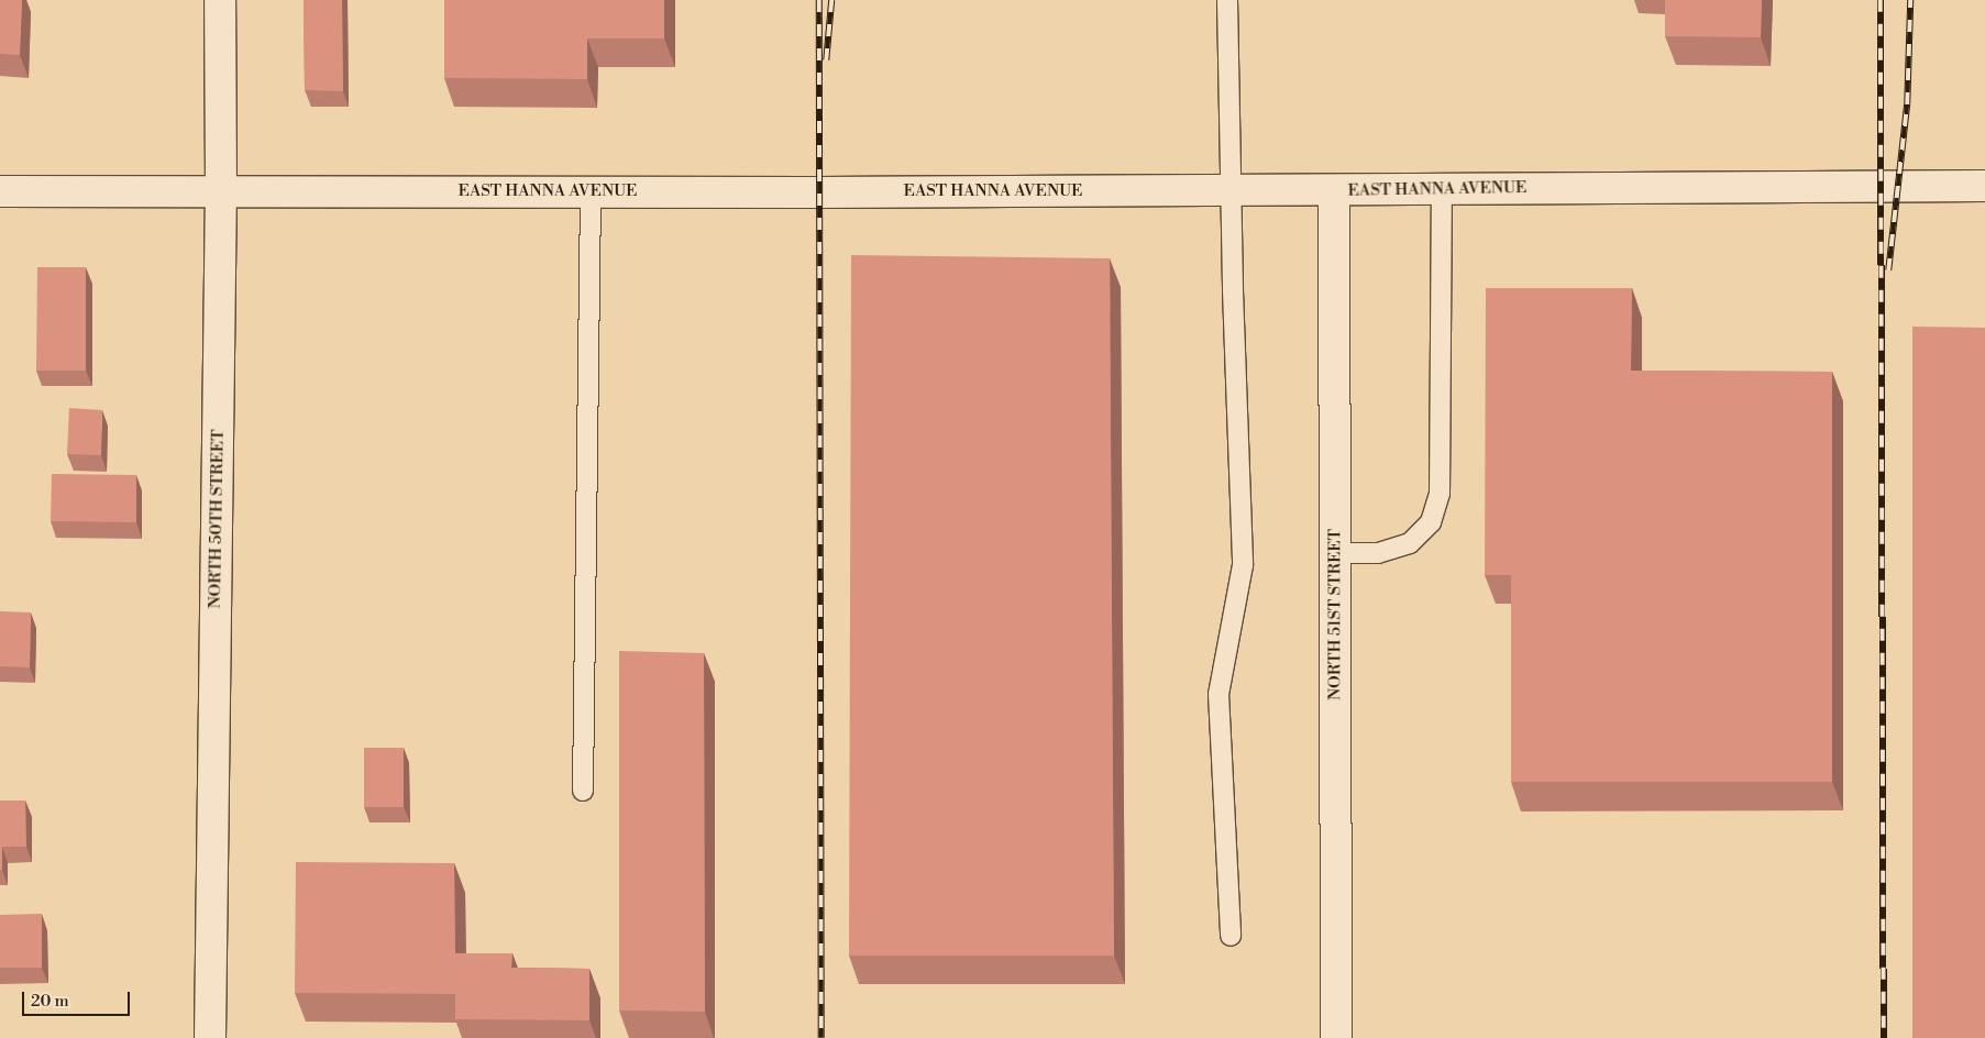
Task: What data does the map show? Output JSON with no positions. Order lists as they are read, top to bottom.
{
  "streets": {
    "street": ["EAST HANNA AVENUE", "NORTH 50TH STREET", "NORTH 51ST STREET"]
  },
  "crossings": [
    ["EAST HANNA AVENUE", "NORTH 50TH STREET"],
    ["EAST HANNA AVENUE", "NORTH 51ST STREET"]
  ],
  "scale_bar": "20 m"
}
